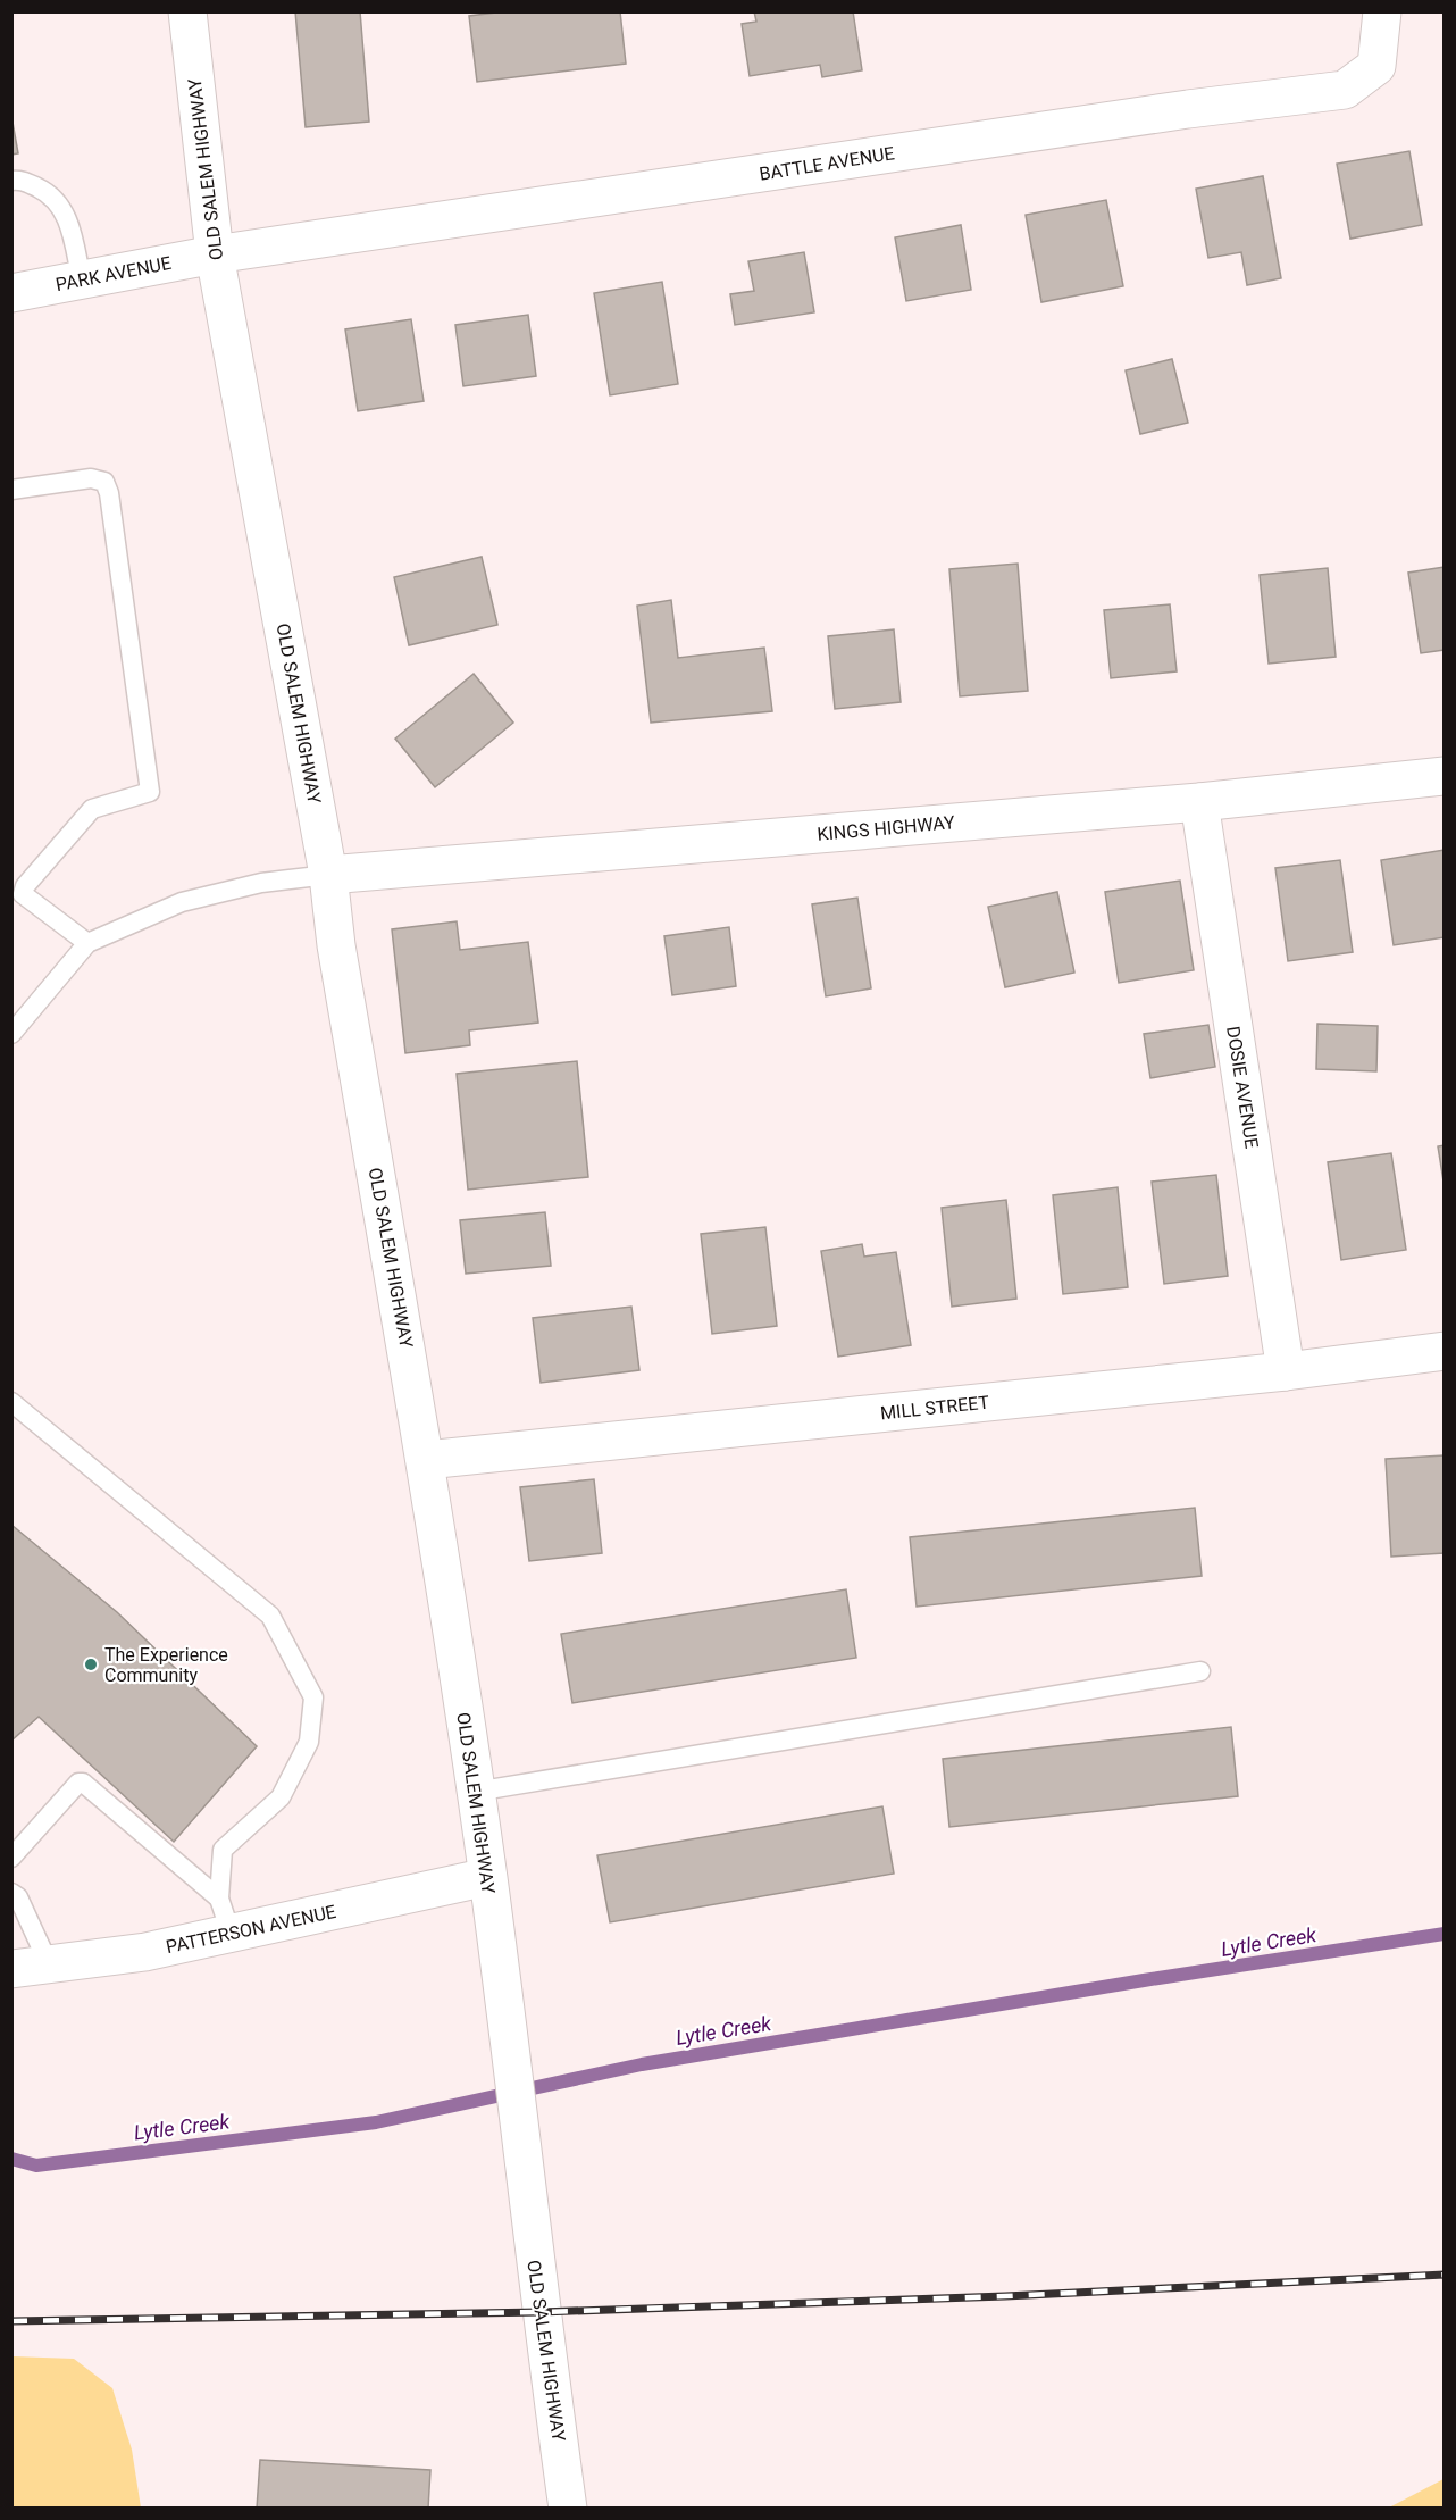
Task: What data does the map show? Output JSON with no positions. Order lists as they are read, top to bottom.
{
  "streets": {
    "street": [
      "BATTLE AVENUE",
      "OLD SALEM HIGHWAY",
      "PARK AVENUE",
      "KINGS HIGHWAY",
      "DOSIE AVENUE",
      "MILL STREET",
      "PATTERSON AVENUE"
    ]
  },
  "crossings": [
    ["BATTLE AVENUE", "OLD SALEM HIGHWAY"],
    ["BATTLE AVENUE", "PARK AVENUE"],
    ["OLD SALEM HIGHWAY", "PARK AVENUE"],
    ["OLD SALEM HIGHWAY", "KINGS HIGHWAY"],
    ["OLD SALEM HIGHWAY", "MILL STREET"],
    ["OLD SALEM HIGHWAY", "PATTERSON AVENUE"],
    ["KINGS HIGHWAY", "DOSIE AVENUE"],
    ["DOSIE AVENUE", "MILL STREET"]
  ],
  "water": ["Lytle Creek"],
  "places": ["The Experience Community"]
}
